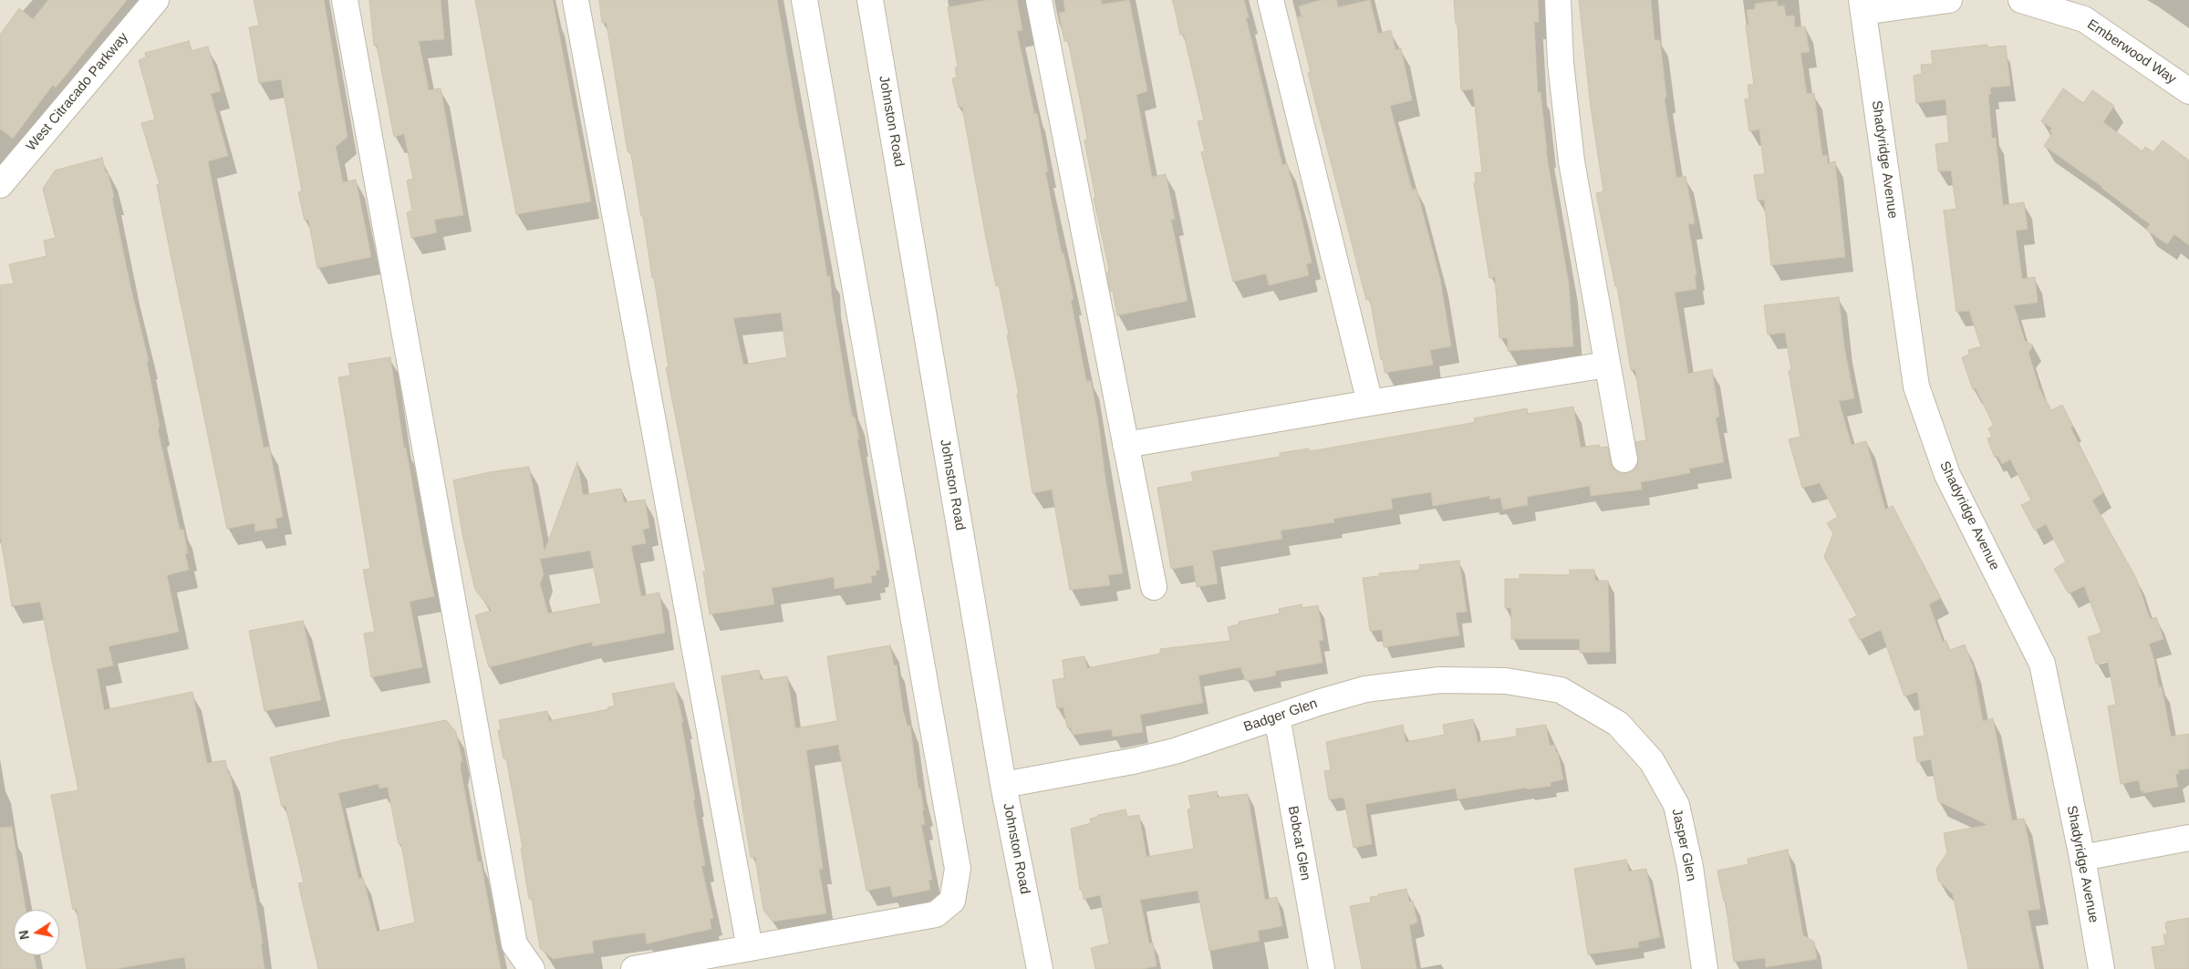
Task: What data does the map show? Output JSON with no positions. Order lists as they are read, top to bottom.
{
  "streets": {
    "street": [
      "Emberwood Way",
      "West Citracado Parkway",
      "Johnston Road",
      "Shadyridge Avenue",
      "Badger Glen",
      "Bobcat Glen",
      "Jasper Glen"
    ]
  },
  "crossings": [
    ["Johnston Road", "Badger Glen"],
    ["Badger Glen", "Bobcat Glen"],
    ["Badger Glen", "Jasper Glen"]
  ],
  "north": "left"
}
